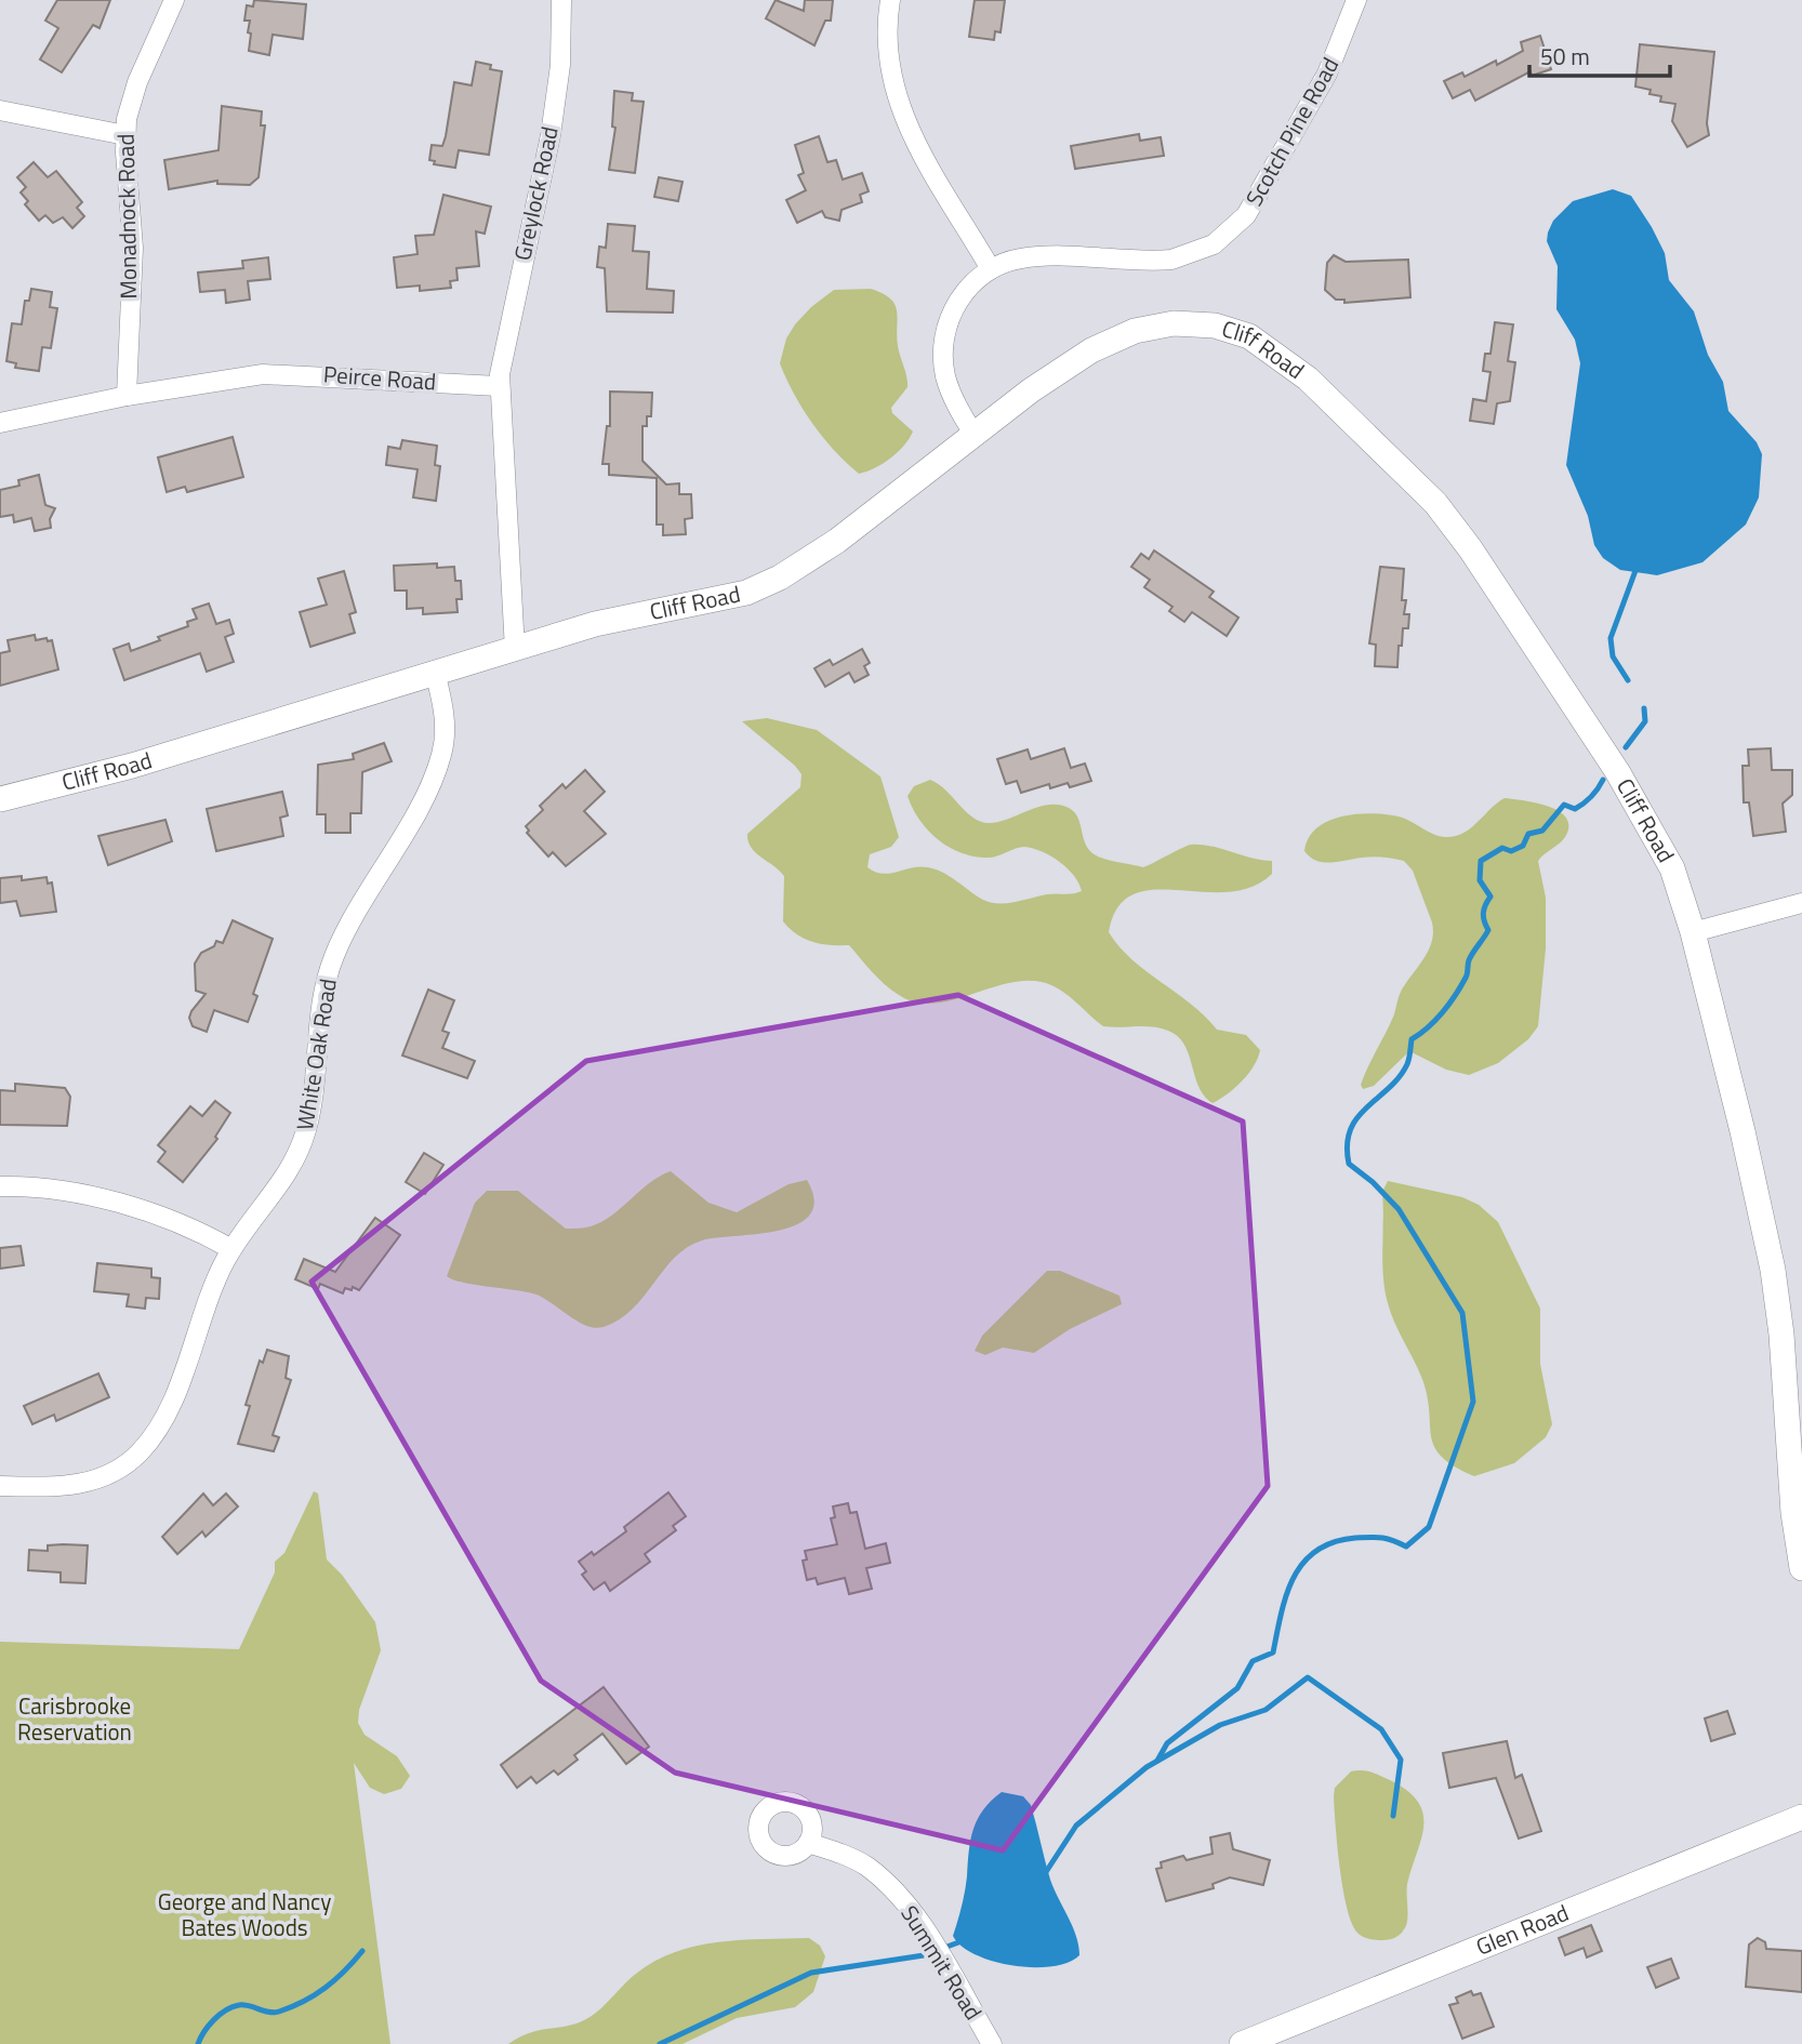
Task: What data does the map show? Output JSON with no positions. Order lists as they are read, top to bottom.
{
  "streets": {
    "street": [
      "Scotch Pine Road",
      "Greylock Road",
      "Monadnock Road",
      "Cliff Road",
      "Peirce Road",
      "White Oak Road",
      "Glen Road",
      "Summit Road"
    ]
  },
  "crossings": [
    ["Scotch Pine Road", "Cliff Road"],
    ["Greylock Road", "Peirce Road"],
    ["Monadnock Road", "Peirce Road"],
    ["Cliff Road", "White Oak Road"]
  ],
  "parks": ["Carisbrooke Reservation", "George and Nancy Bates Woods"],
  "scale_bar": "50 m"
}
